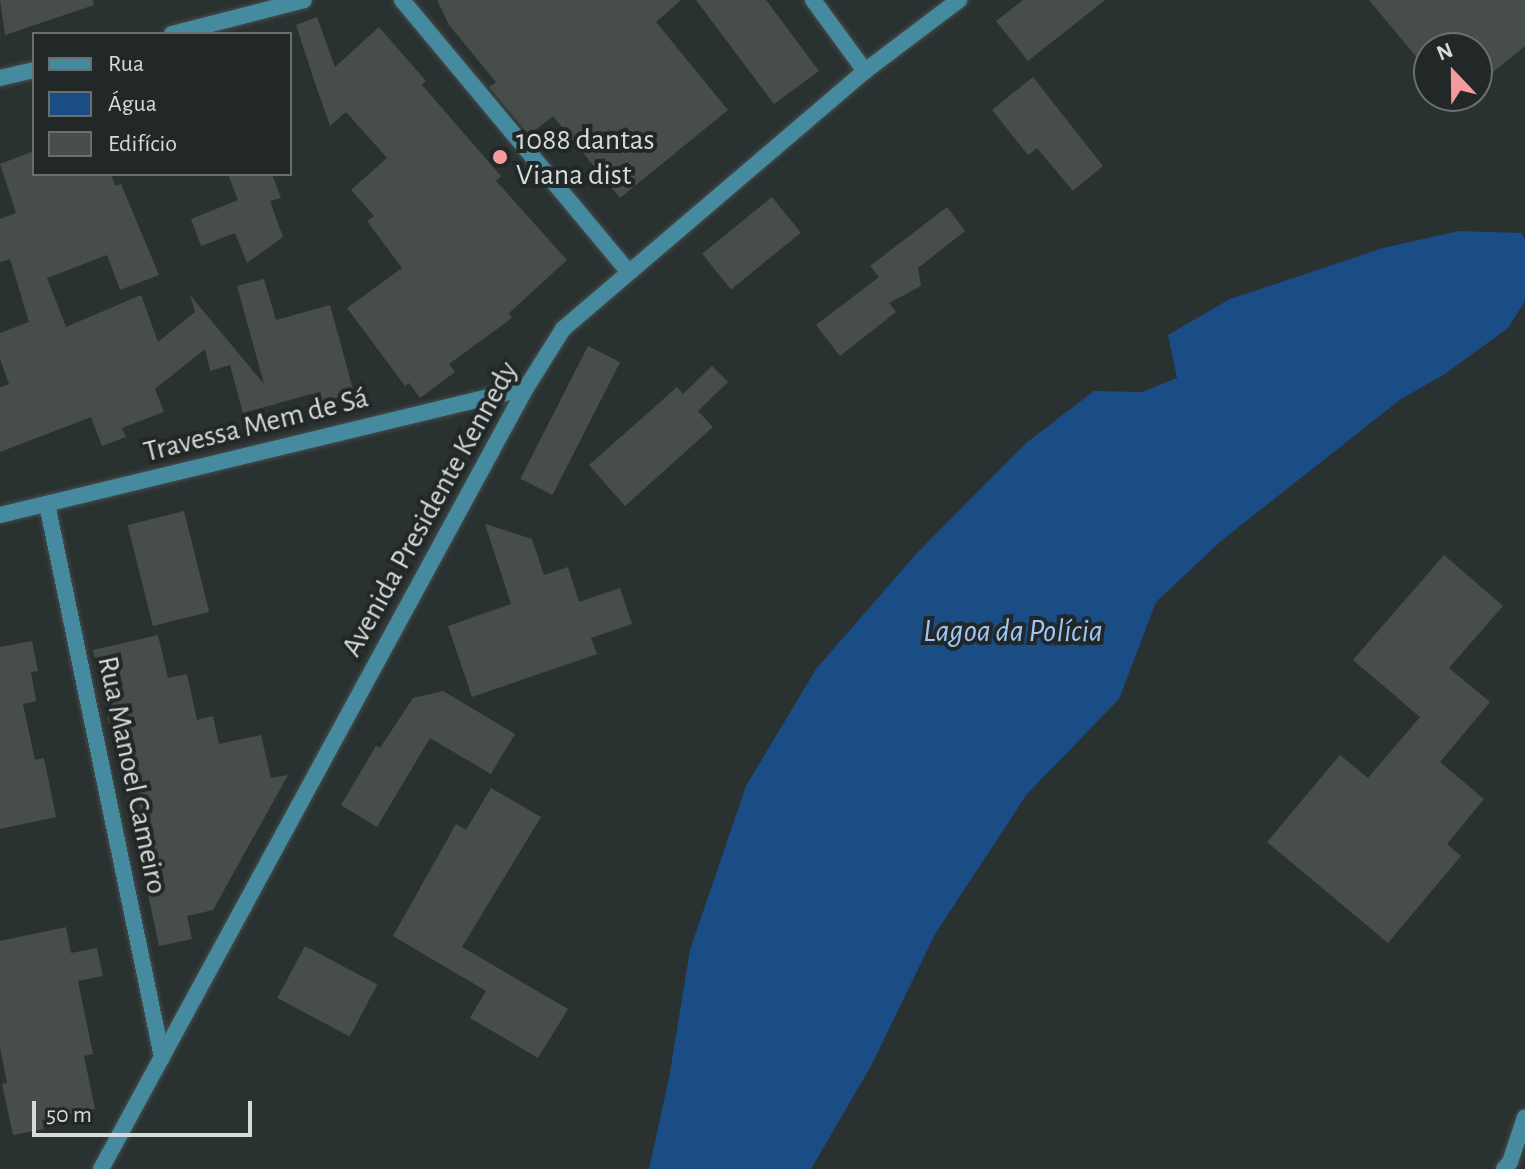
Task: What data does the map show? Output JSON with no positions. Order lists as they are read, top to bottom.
{
  "streets": {
    "street": ["Travessa Mem de Sá", "Avenida Presidente Kennedy", "Rua Manoel Cameiro"]
  },
  "crossings": [
    ["Travessa Mem de Sá", "Avenida Presidente Kennedy"],
    ["Travessa Mem de Sá", "Rua Manoel Cameiro"],
    ["Avenida Presidente Kennedy", "Rua Manoel Cameiro"]
  ],
  "water": ["Lagoa da Polícia"],
  "places": ["1088 dantas Viana dist"],
  "legend": ["Rua", "Água", "Edifício"],
  "scale_bar": "50 m",
  "north": "top"
}
